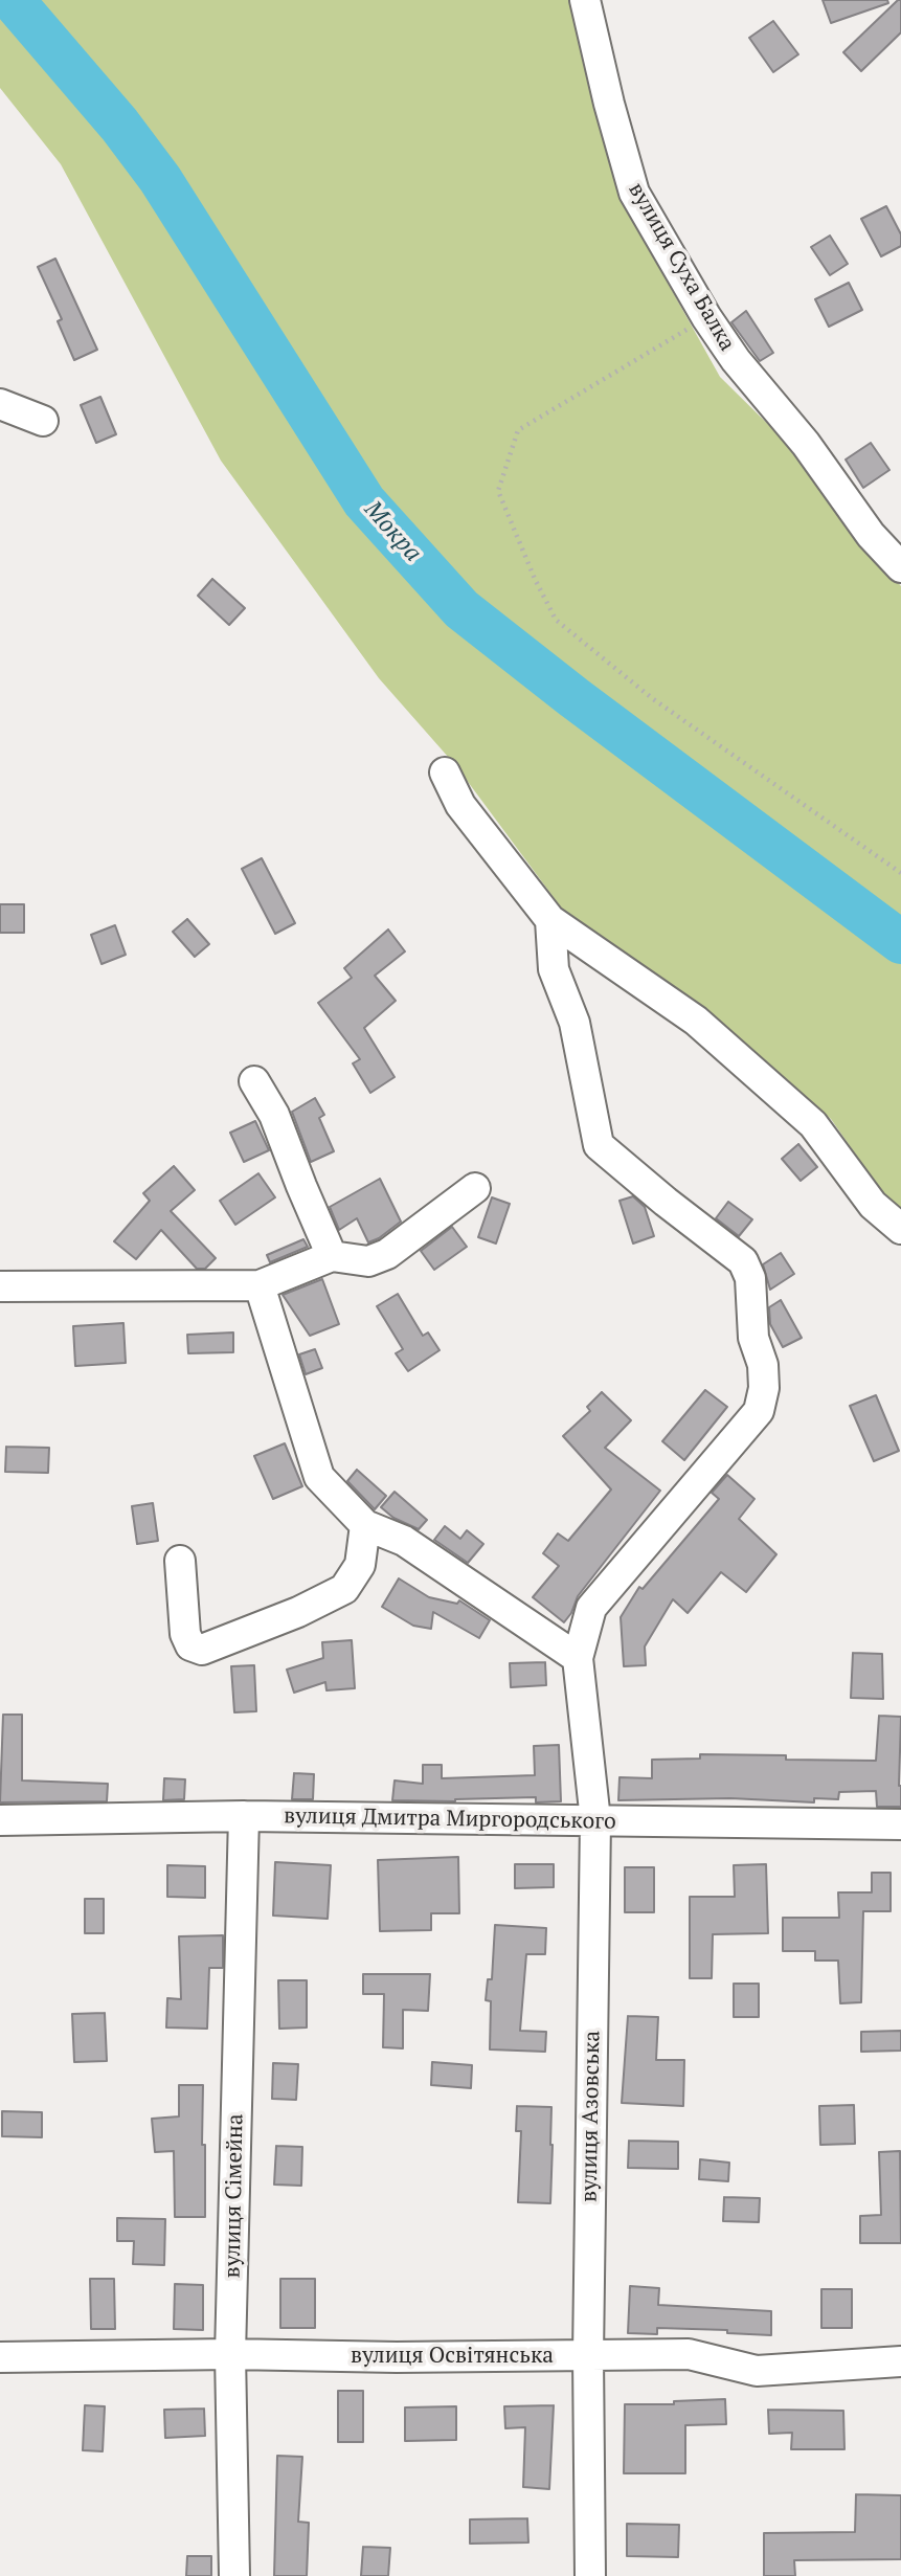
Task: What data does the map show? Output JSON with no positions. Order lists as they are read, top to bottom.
{
  "streets": {
    "street": [
      "вулиця Суха Балка",
      "вулиця Дмитра Миргородського",
      "вулиця Азовська",
      "вулиця Сімейна",
      "вулиця Освітянська"
    ]
  },
  "crossings": [
    ["вулиця Дмитра Миргородського", "вулиця Азовська"],
    ["вулиця Дмитра Миргородського", "вулиця Сімейна"],
    ["вулиця Азовська", "вулиця Освітянська"],
    ["вулиця Сімейна", "вулиця Освітянська"]
  ],
  "water": ["Мокра"]
}
